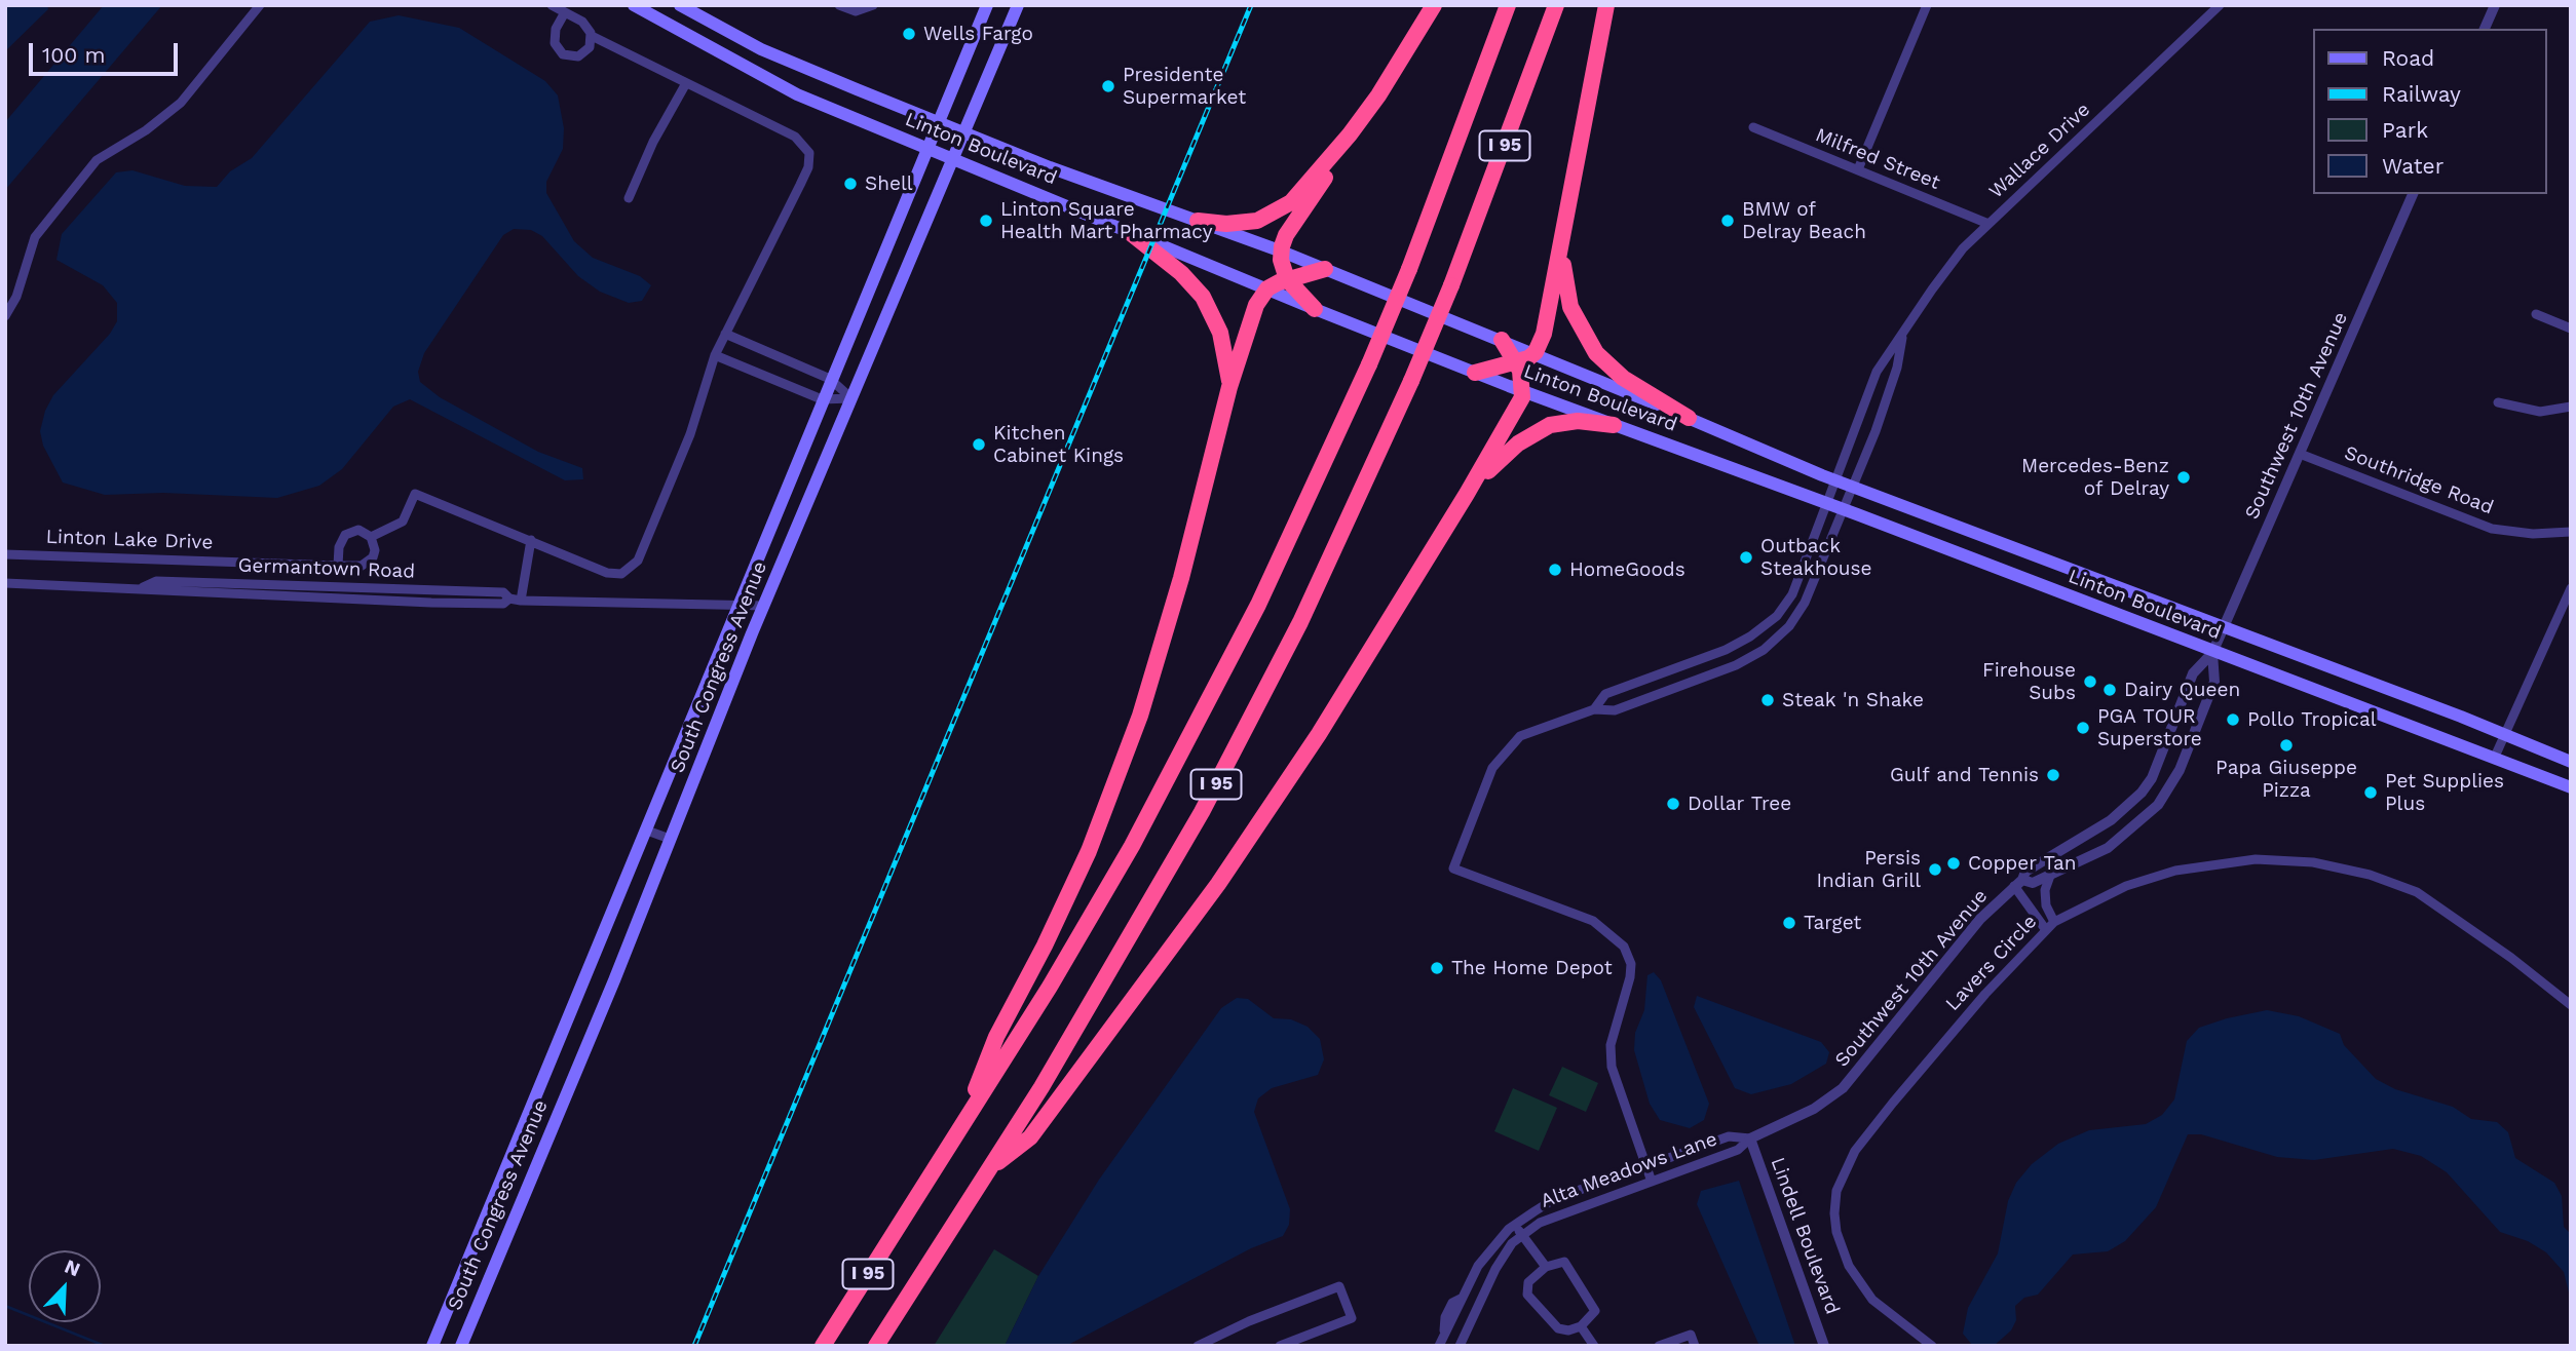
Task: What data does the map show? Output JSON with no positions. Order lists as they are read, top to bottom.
{
  "streets": {
    "highway": ["I 95"],
    "main road": ["Linton Boulevard", "South Congress Avenue"],
    "street": [
      "Wallace Drive",
      "Milfred Street",
      "Southwest 10th Avenue",
      "Southridge Road",
      "Linton Lake Drive",
      "Germantown Road",
      "Lavers Circle",
      "Alta Meadows Lane",
      "Lindell Boulevard"
    ]
  },
  "crossings": [
    ["Linton Boulevard", "Wallace Drive"],
    ["Linton Boulevard", "Southwest 10th Avenue"],
    ["Linton Boulevard", "South Congress Avenue"],
    ["Wallace Drive", "Milfred Street"],
    ["Southwest 10th Avenue", "Southridge Road"],
    ["Southwest 10th Avenue", "Alta Meadows Lane"],
    ["Southwest 10th Avenue", "Lindell Boulevard"],
    ["Germantown Road", "South Congress Avenue"],
    ["Alta Meadows Lane", "Lindell Boulevard"]
  ],
  "places": [
    "Wells Fargo",
    "Presidente Supermarket",
    "Shell",
    "Linton Square Health Mart Pharmacy",
    "BMW of Delray Beach",
    "Kitchen Cabinet Kings",
    "Mercedes-Benz of Delray",
    "Outback Steakhouse",
    "HomeGoods",
    "Firehouse Subs",
    "Dairy Queen",
    "Steak 'n Shake",
    "Pollo Tropical",
    "PGA TOUR Superstore",
    "Papa Giuseppe Pizza",
    "Gulf and Tennis",
    "Pet Supplies Plus",
    "Dollar Tree",
    "Copper Tan",
    "Persis Indian Grill",
    "Target",
    "The Home Depot"
  ],
  "legend": [
    "Road",
    "Railway",
    "Park",
    "Water"
  ],
  "scale_bar": "100 m",
  "north": "top right"
}
